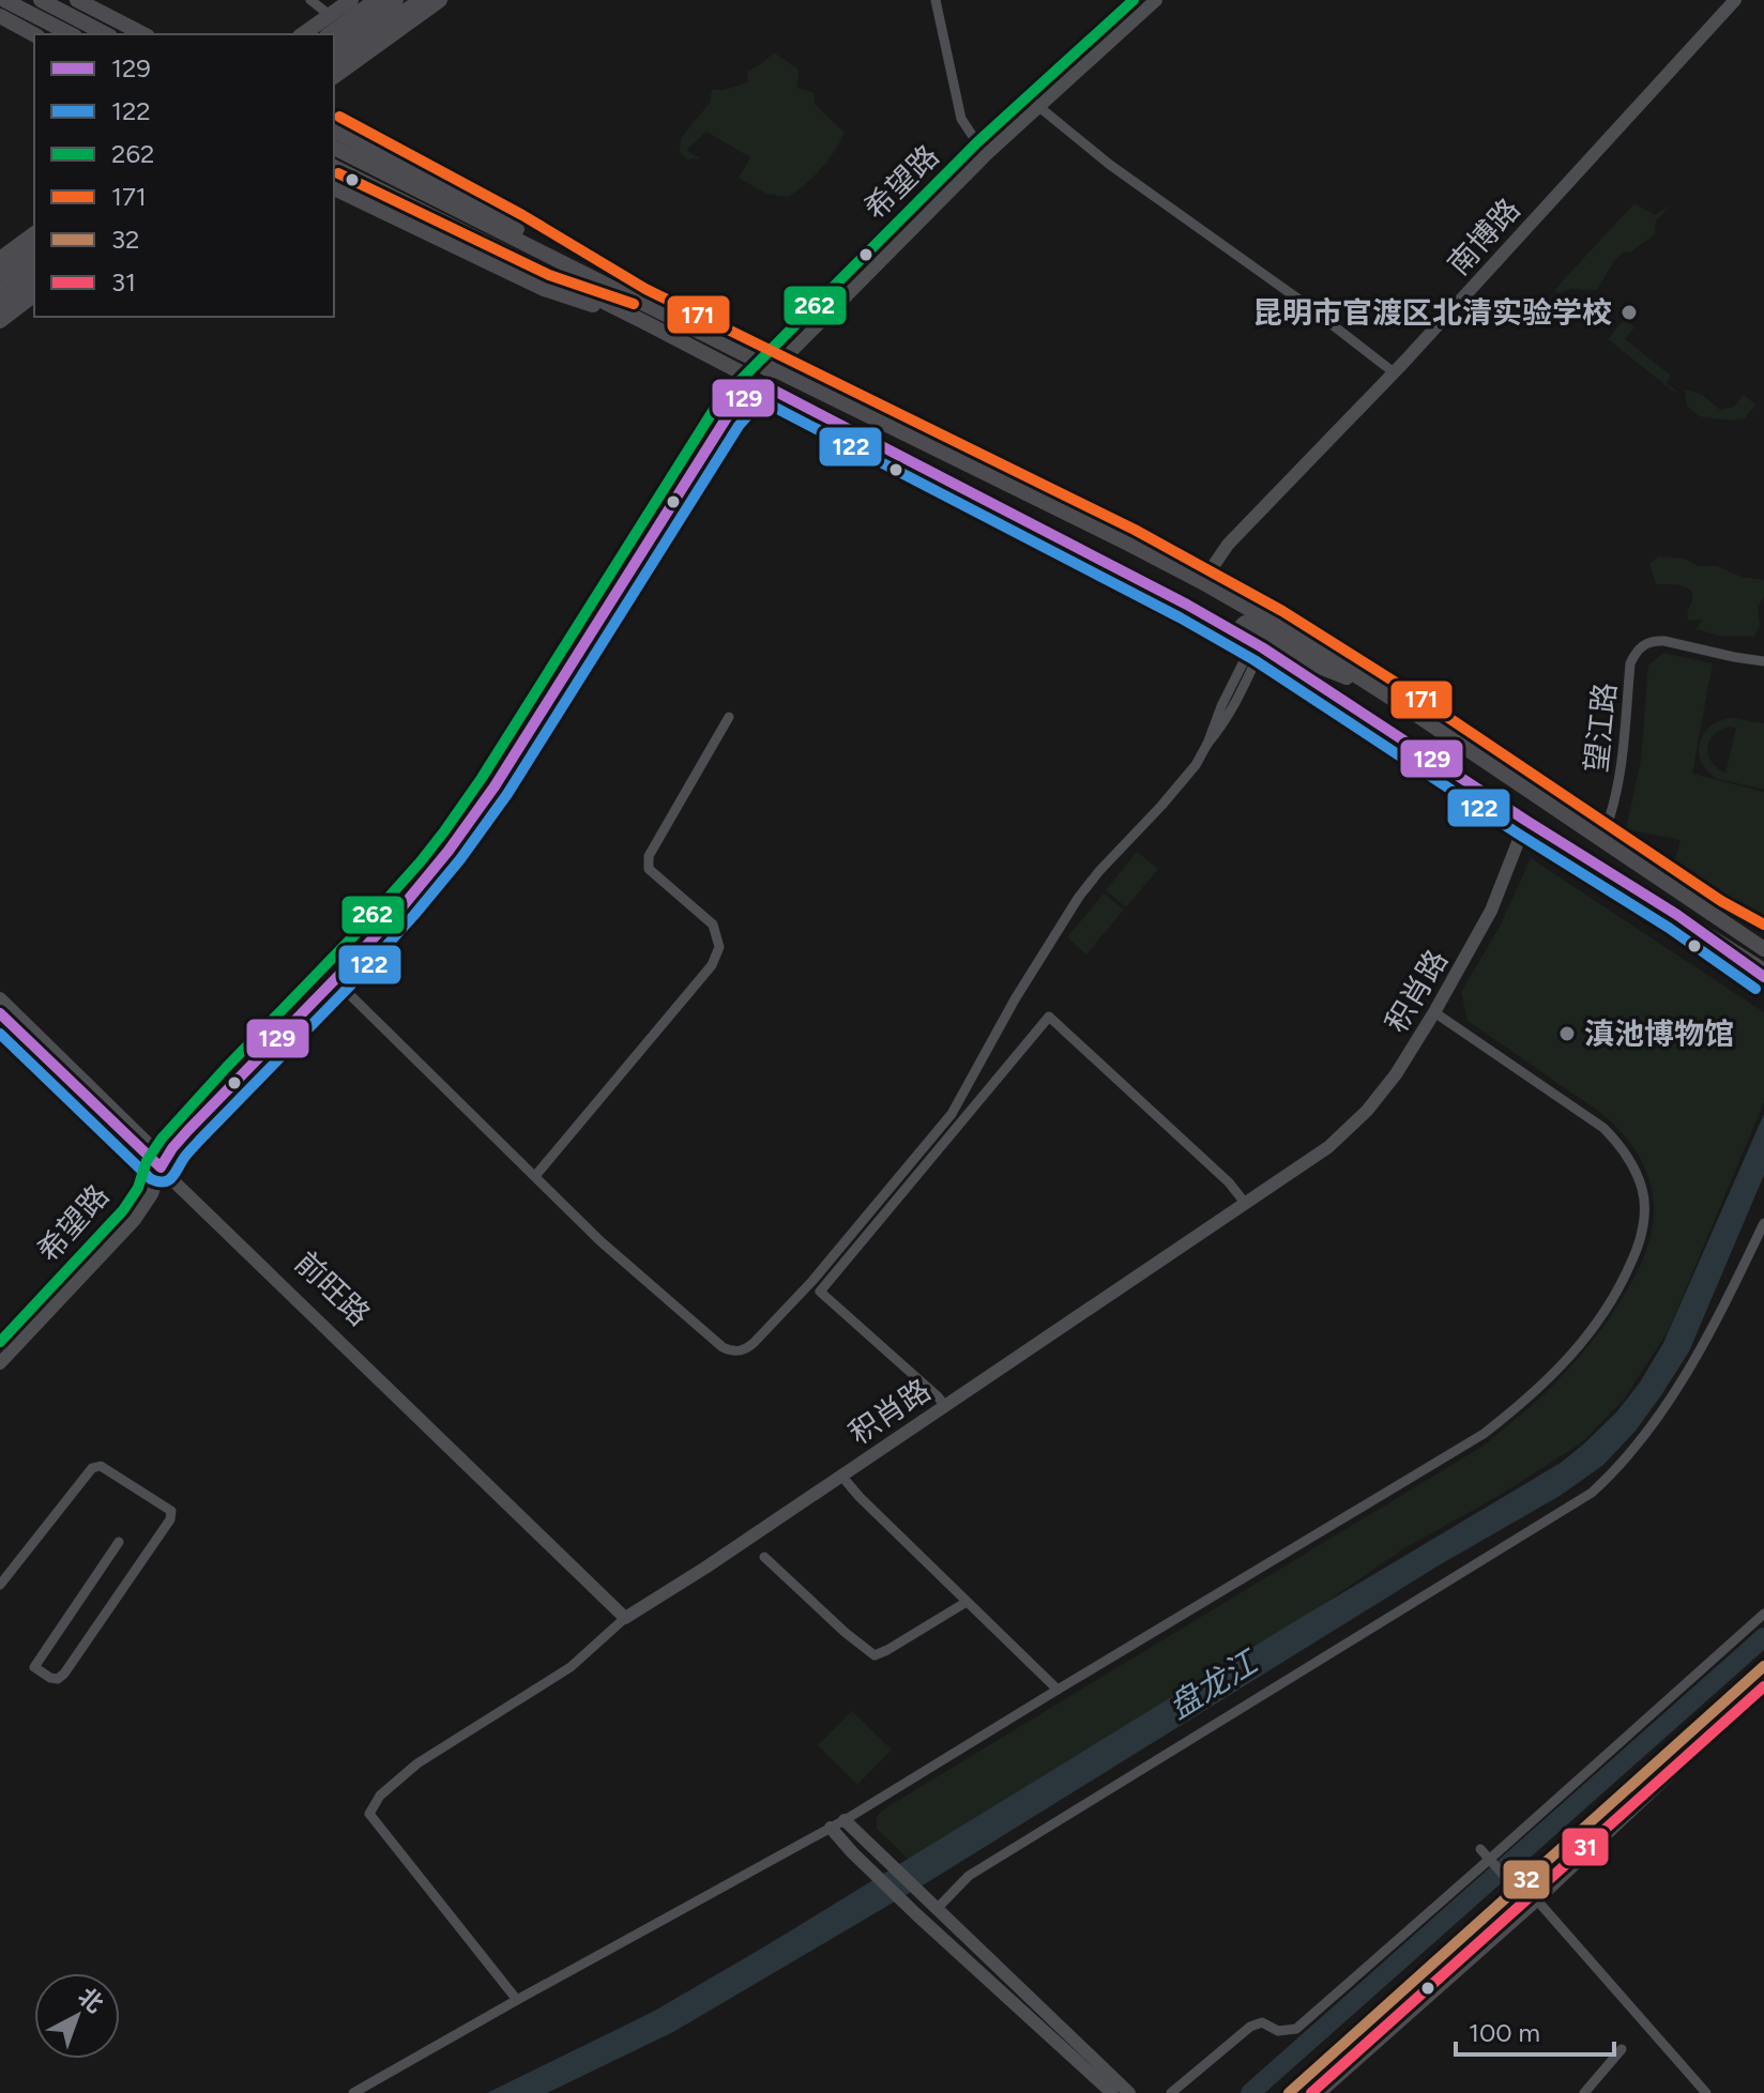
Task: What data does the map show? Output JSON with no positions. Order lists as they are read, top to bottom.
{
  "streets": {
    "street": [
      "希望路",
      "南博路",
      "望江路",
      "积肖路",
      "前旺路"
    ]
  },
  "crossings": [
    ["希望路", "前旺路"],
    ["积肖路", "前旺路"]
  ],
  "water": ["盘龙江"],
  "places": ["昆明市官渡区北清实验学校", "滇池博物馆"],
  "lines": [
    "transit line 262",
    "transit line 171",
    "transit line 129",
    "transit line 122",
    "transit line 32",
    "transit line 31"
  ],
  "legend": [
    "129",
    "122",
    "262",
    "171",
    "32",
    "31"
  ],
  "scale_bar": "100 m",
  "north": "top right"
}
